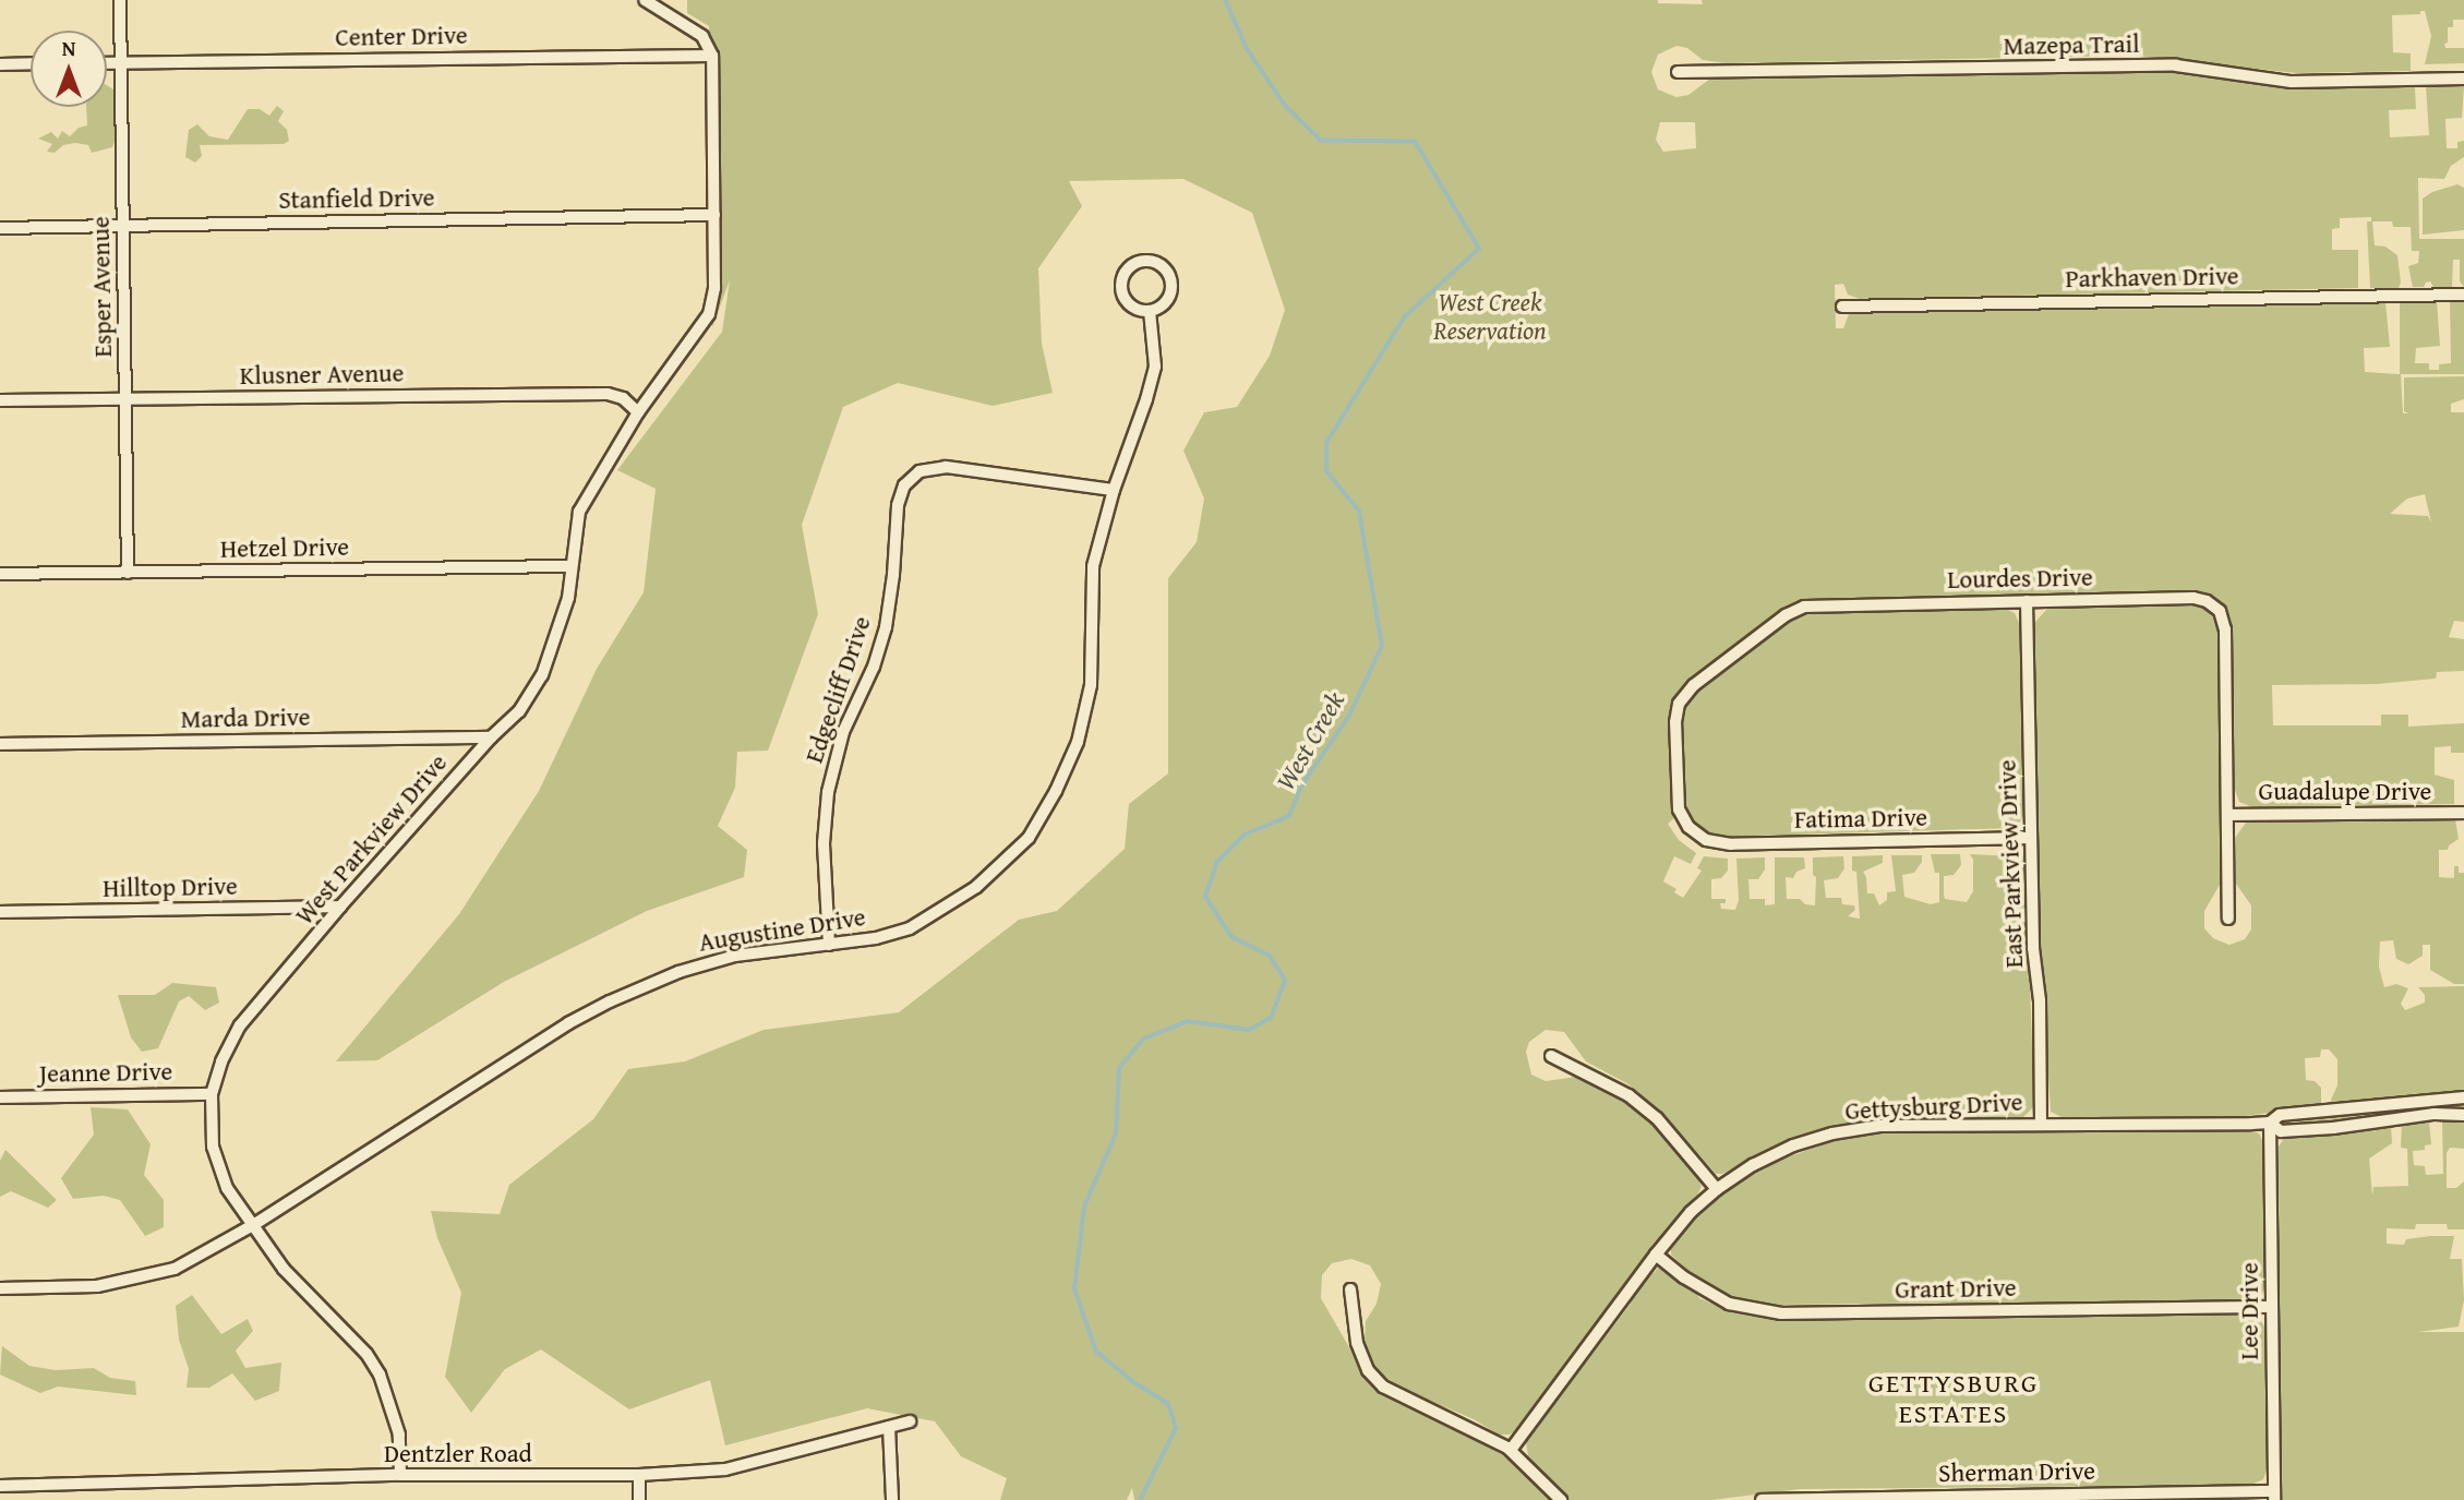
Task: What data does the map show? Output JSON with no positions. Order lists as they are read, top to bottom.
{
  "streets": {
    "street": [
      "Center Drive",
      "Mazepa Trail",
      "Stanfield Drive",
      "Parkhaven Drive",
      "Esper Avenue",
      "Klusner Avenue",
      "Hetzel Drive",
      "Lourdes Drive",
      "Edgecliff Drive",
      "Marda Drive",
      "Guadalupe Drive",
      "Fatima Drive",
      "West Parkview Drive",
      "East Parkview Drive",
      "Hilltop Drive",
      "Augustine Drive",
      "Jeanne Drive",
      "Gettysburg Drive",
      "Grant Drive",
      "Lee Drive",
      "Dentzler Road",
      "Sherman Drive"
    ]
  },
  "crossings": [
    ["Center Drive", "Esper Avenue"],
    ["Center Drive", "West Parkview Drive"],
    ["Stanfield Drive", "Esper Avenue"],
    ["Stanfield Drive", "West Parkview Drive"],
    ["Esper Avenue", "Klusner Avenue"],
    ["Esper Avenue", "Hetzel Drive"],
    ["Klusner Avenue", "West Parkview Drive"],
    ["Hetzel Drive", "West Parkview Drive"],
    ["Lourdes Drive", "Guadalupe Drive"],
    ["Lourdes Drive", "Fatima Drive"],
    ["Lourdes Drive", "East Parkview Drive"],
    ["Edgecliff Drive", "Augustine Drive"],
    ["Marda Drive", "West Parkview Drive"],
    ["Fatima Drive", "East Parkview Drive"],
    ["West Parkview Drive", "Hilltop Drive"],
    ["West Parkview Drive", "Augustine Drive"],
    ["West Parkview Drive", "Jeanne Drive"],
    ["West Parkview Drive", "Dentzler Road"],
    ["East Parkview Drive", "Gettysburg Drive"],
    ["Gettysburg Drive", "Grant Drive"],
    ["Gettysburg Drive", "Lee Drive"],
    ["Grant Drive", "Lee Drive"],
    ["Lee Drive", "Sherman Drive"]
  ],
  "districts": ["GETTYSBURG ESTATES"],
  "water": ["West Creek"],
  "parks": ["West Creek Reservation"],
  "north": "top"
}
